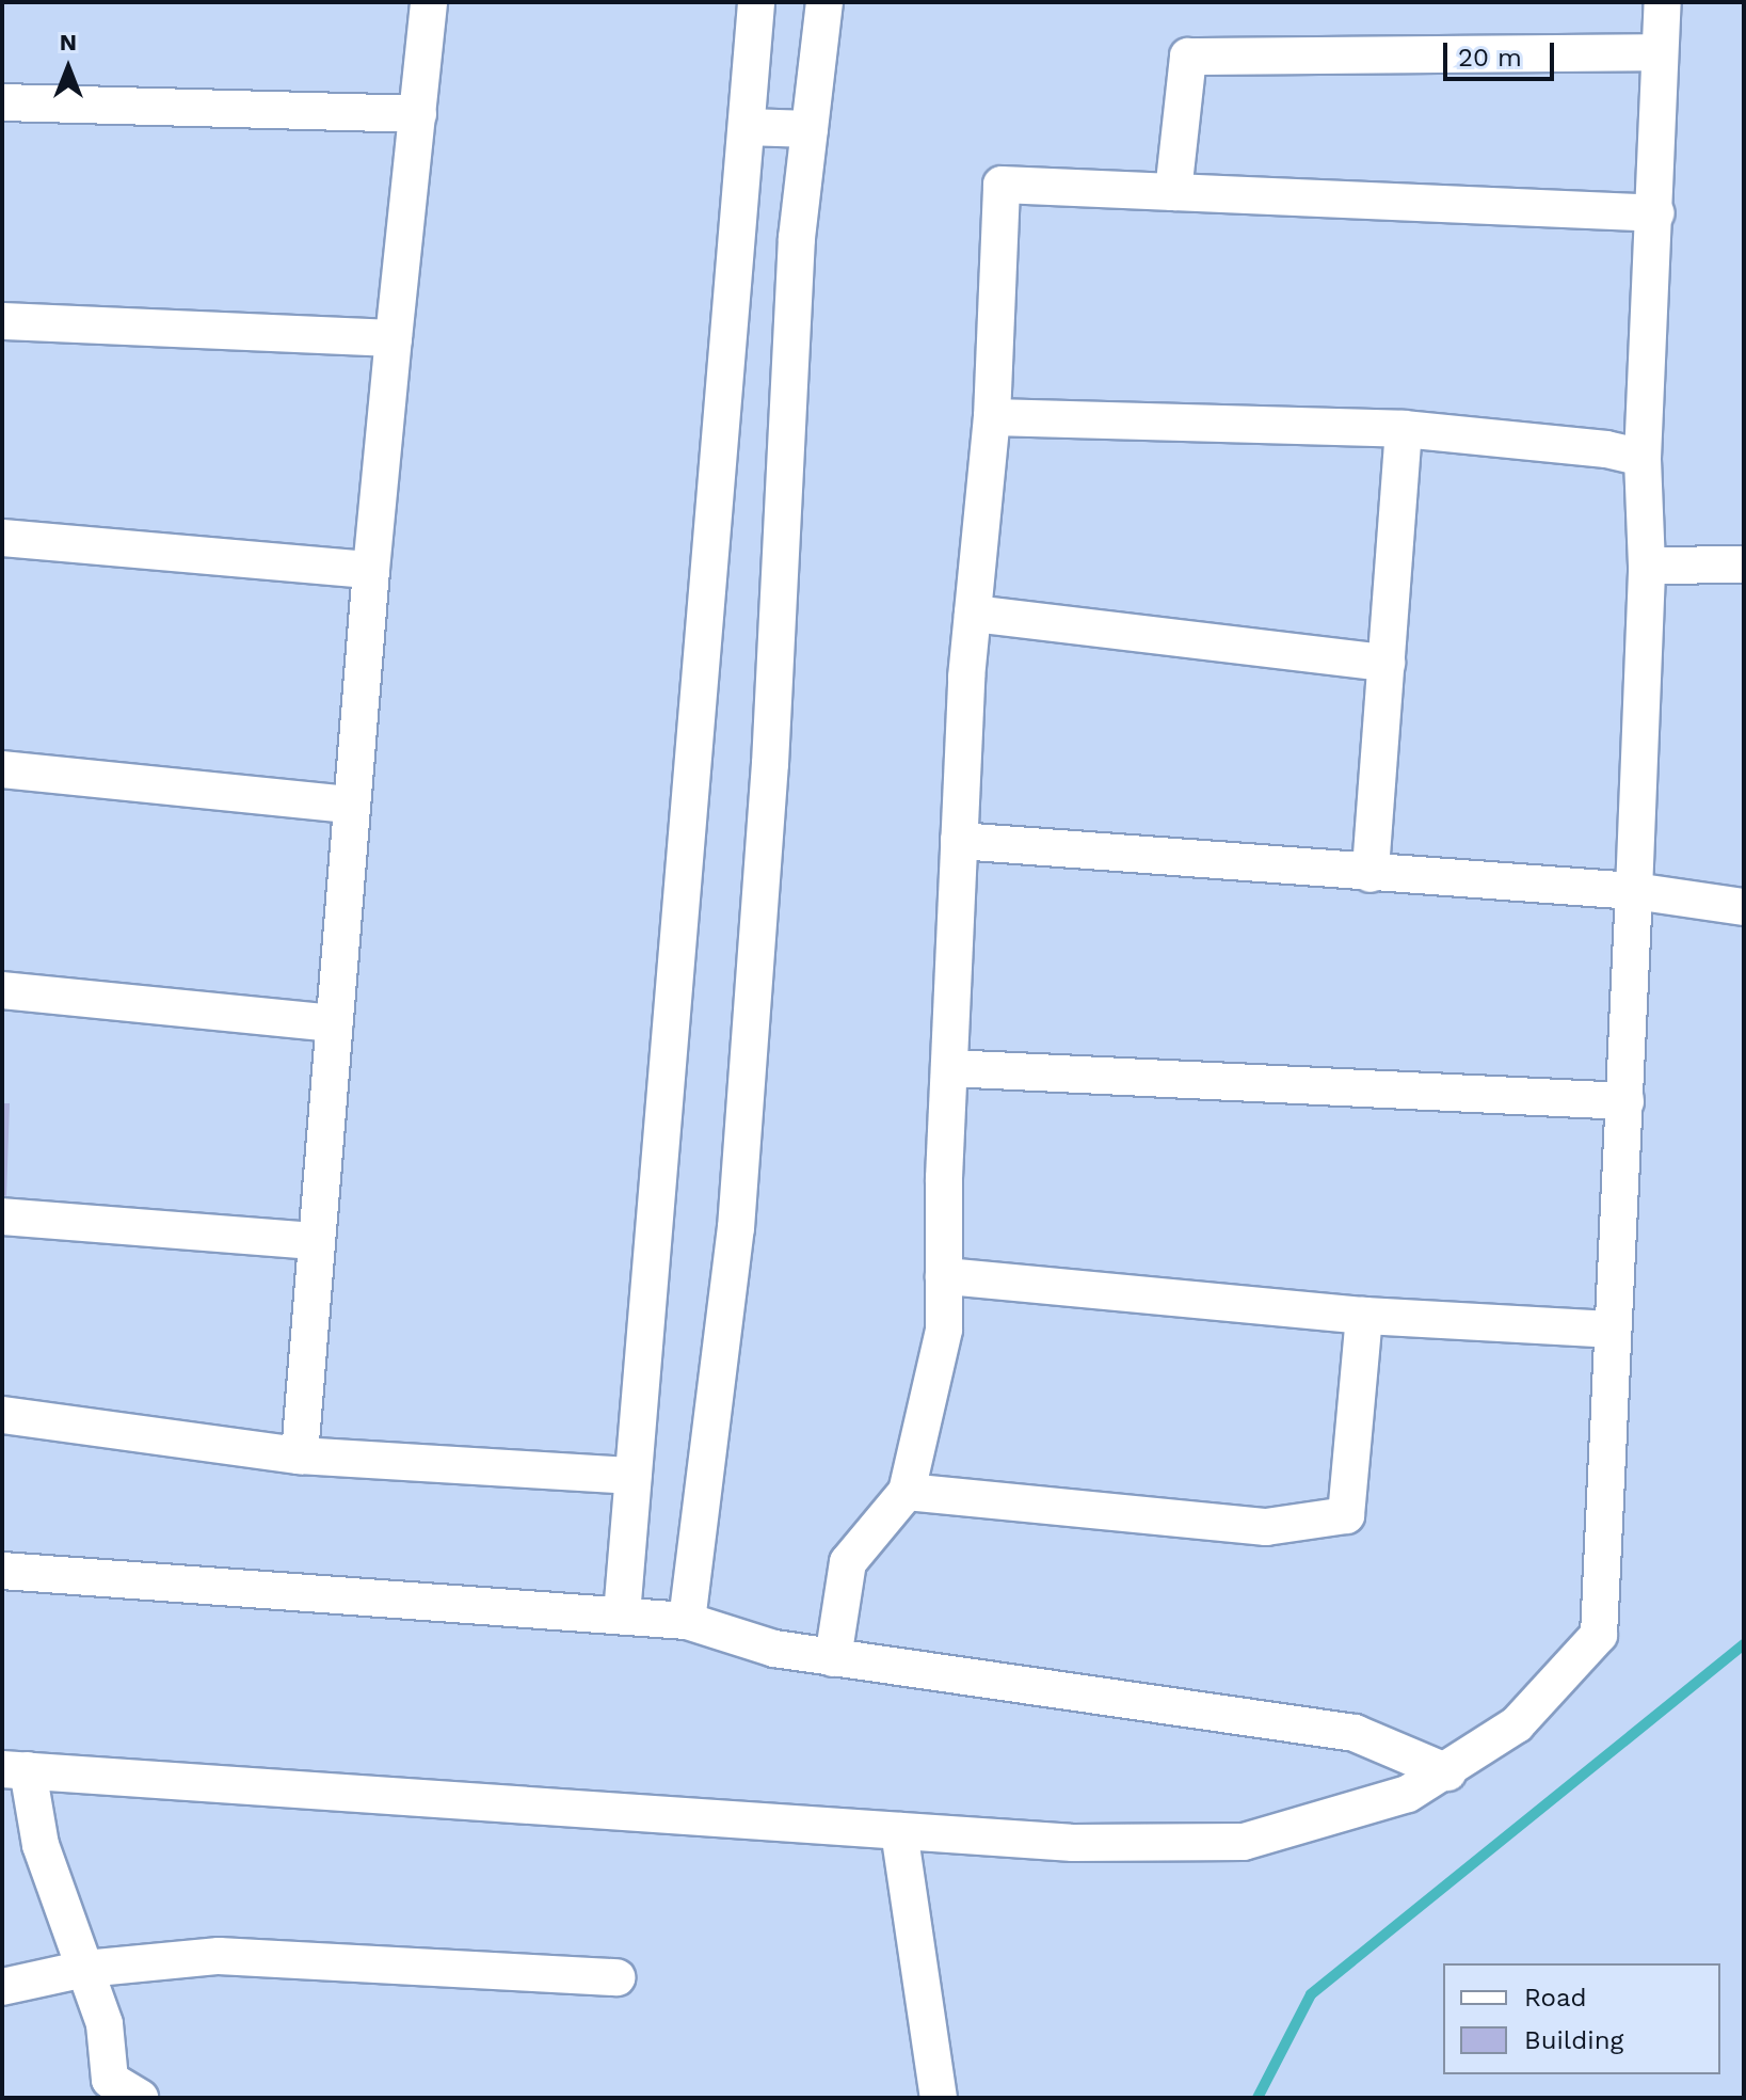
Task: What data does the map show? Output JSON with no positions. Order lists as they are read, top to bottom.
{
  "legend": ["Road", "Building"],
  "scale_bar": "20 m",
  "north": "top"
}
